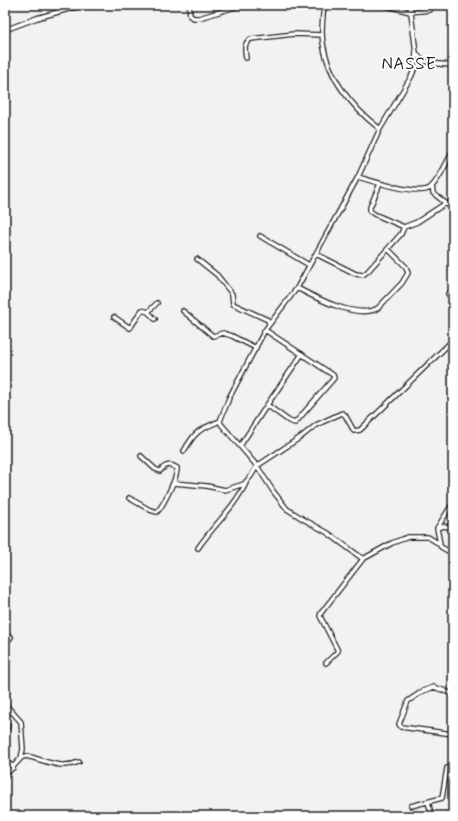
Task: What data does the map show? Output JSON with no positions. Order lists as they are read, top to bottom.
{
  "districts": ["NASSE"]
}
